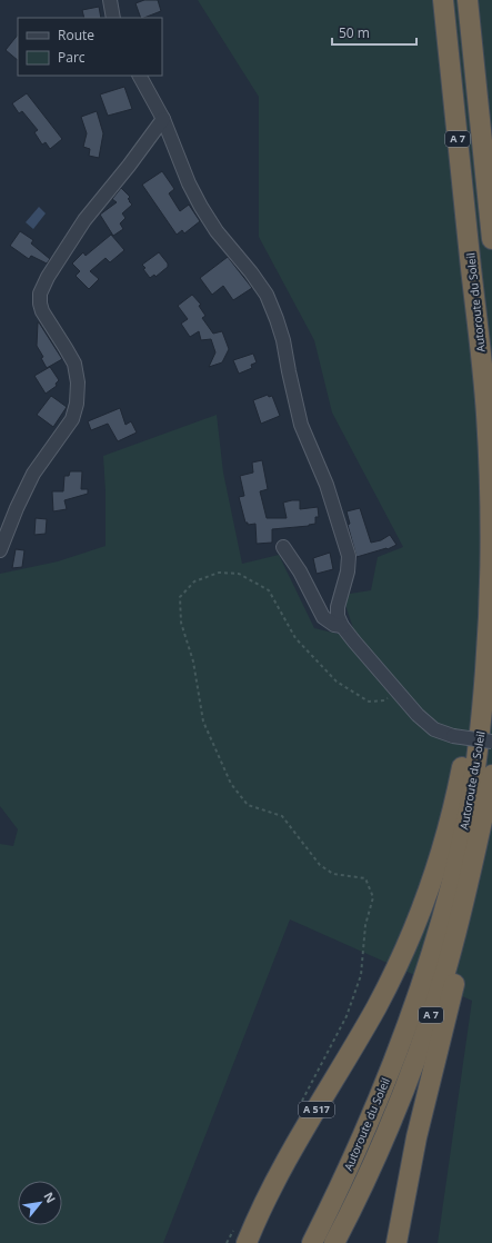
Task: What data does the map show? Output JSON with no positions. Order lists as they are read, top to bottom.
{
  "streets": {
    "highway": ["A 7", "Autoroute du Soleil", "A 517"]
  },
  "crossings": [
    ["Autoroute du Soleil", "A 517"]
  ],
  "legend": ["Route", "Parc"],
  "scale_bar": "50 m",
  "north": "top right"
}
